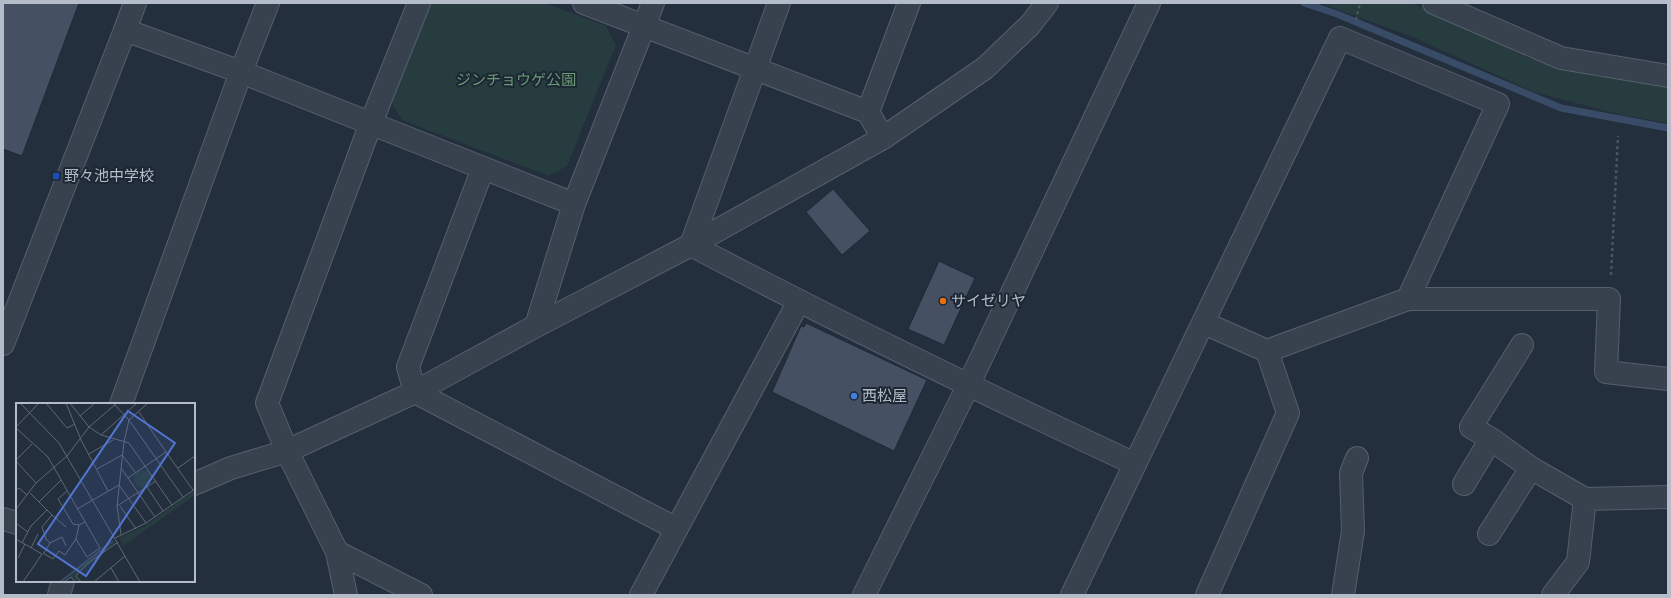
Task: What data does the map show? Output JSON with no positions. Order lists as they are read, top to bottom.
{
  "parks": ["ジンチョウゲ公園"],
  "places": {
    "transit": ["野々池中学校"],
    "other": ["サイゼリヤ", "西松屋"]
  }
}
